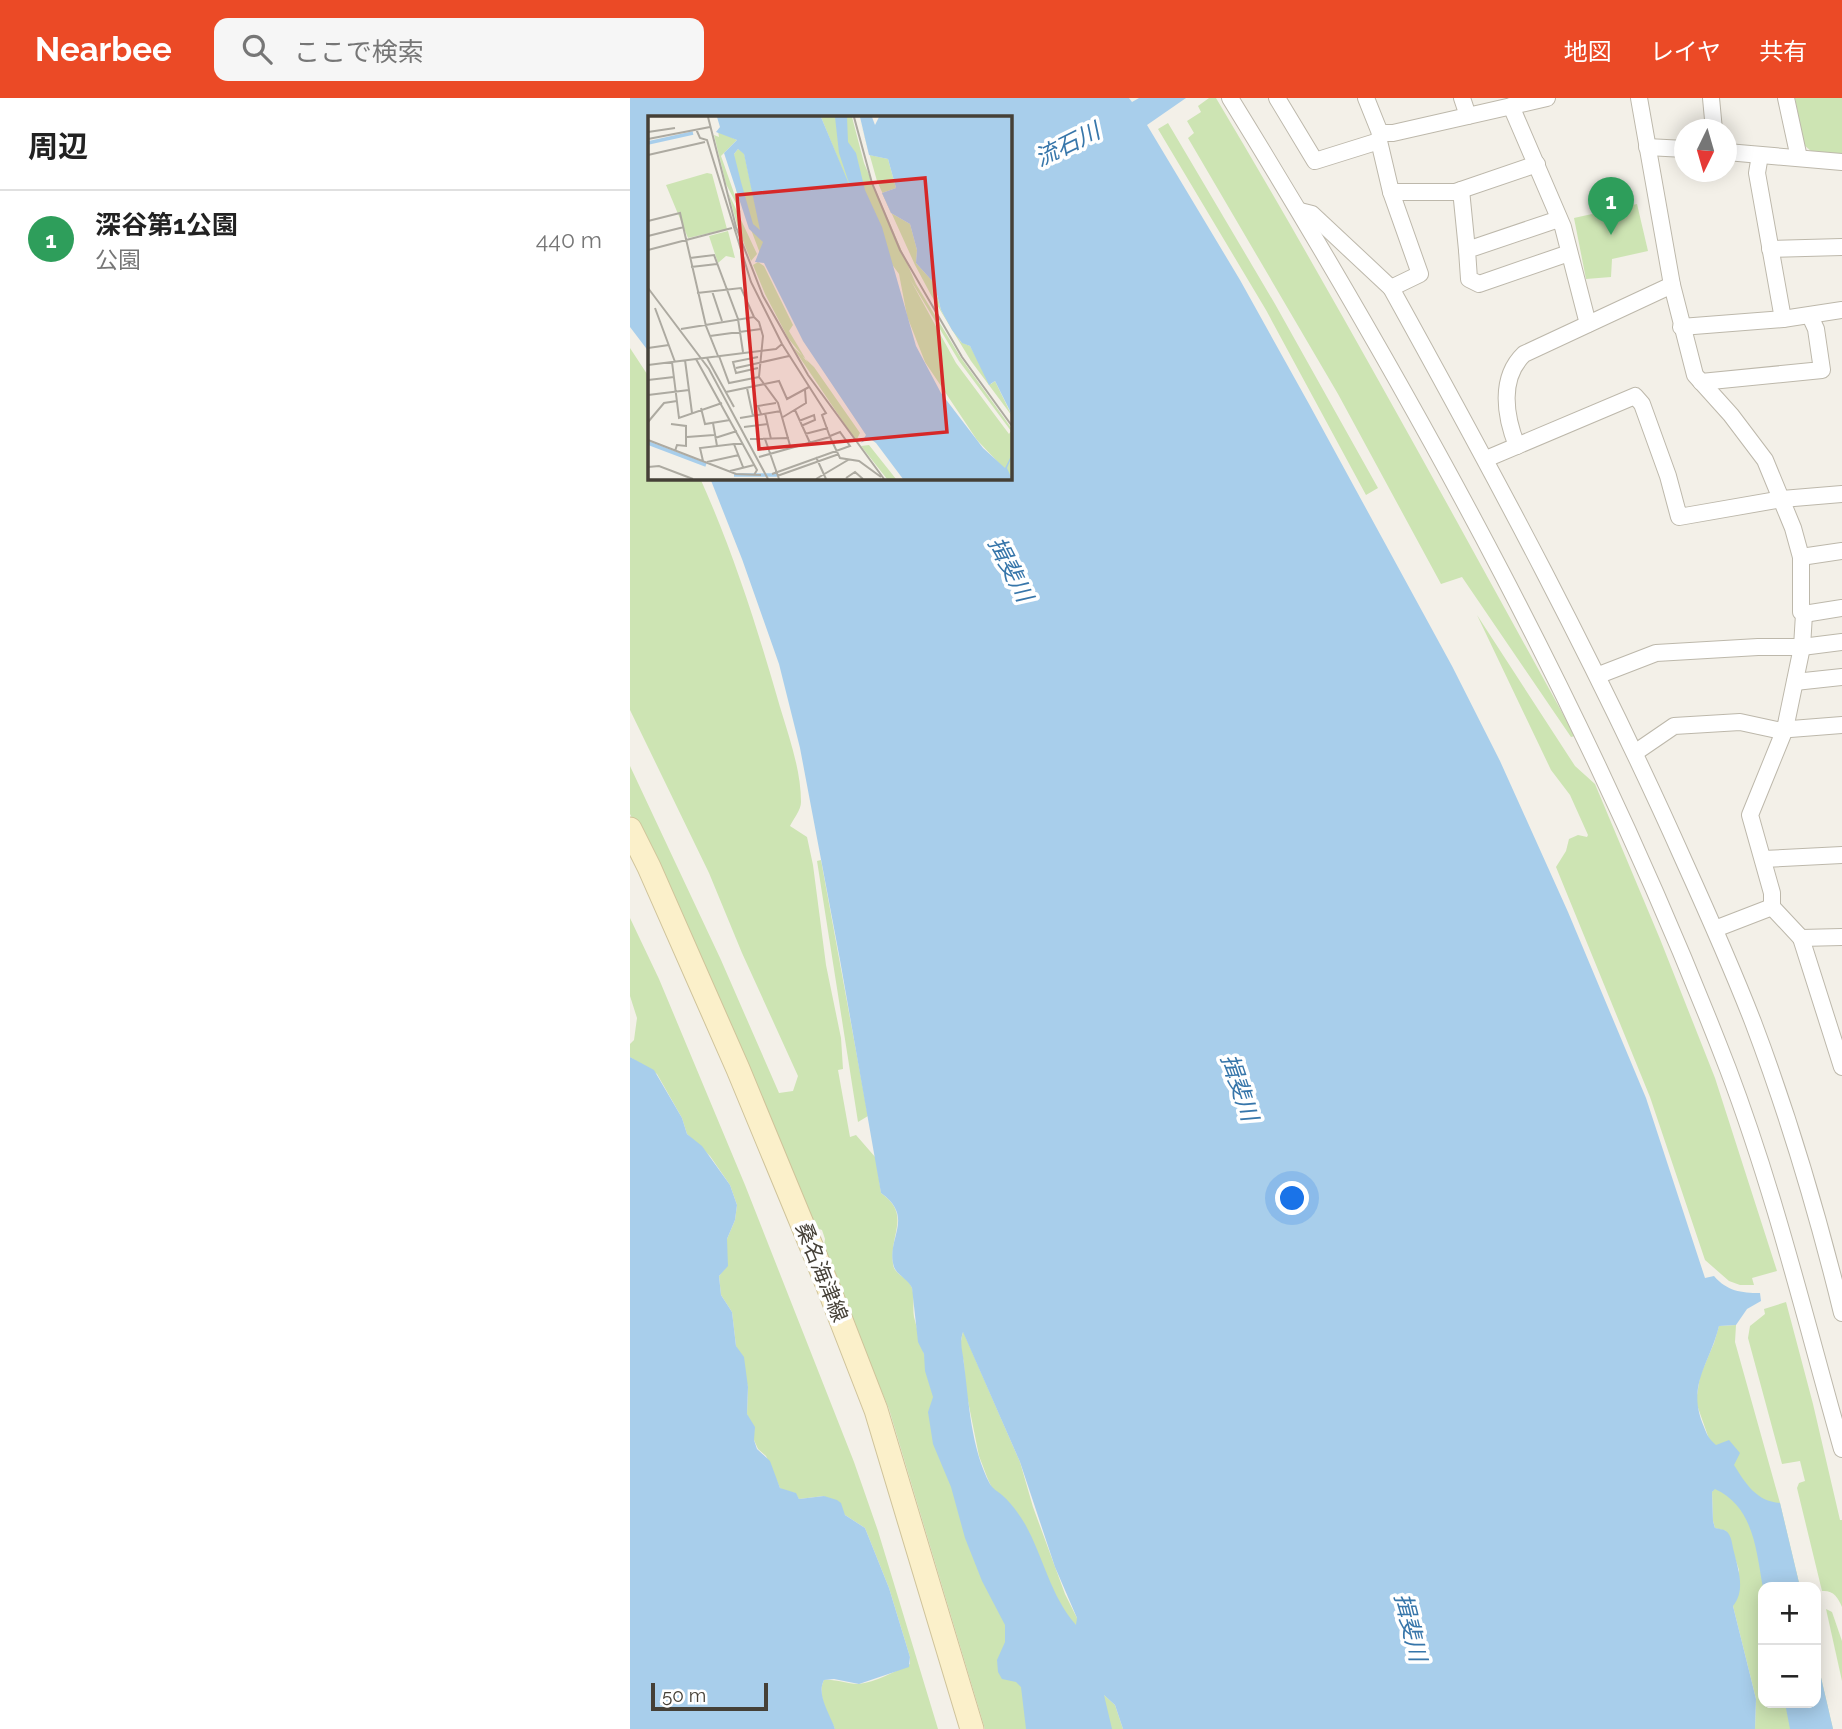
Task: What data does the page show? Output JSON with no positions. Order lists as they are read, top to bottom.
{
  "streets": {
    "main road": ["桑名海津線"]
  },
  "water": ["流石川", "揖斐川"],
  "scale_bar": "50 m",
  "north": "bottom",
  "page": {
    "header": "Nearbee",
    "search": "ここで検索",
    "nav": ["地図", "レイヤ", "共有"],
    "heading": "周辺",
    "pins": "1",
    "list": [
      {
        "mark": "1",
        "name": "深谷第1公園",
        "note": "公園",
        "value": "440 m"
      }
    ],
    "map_buttons": ["+", "−"],
    "scale": "50 m"
  }
}
